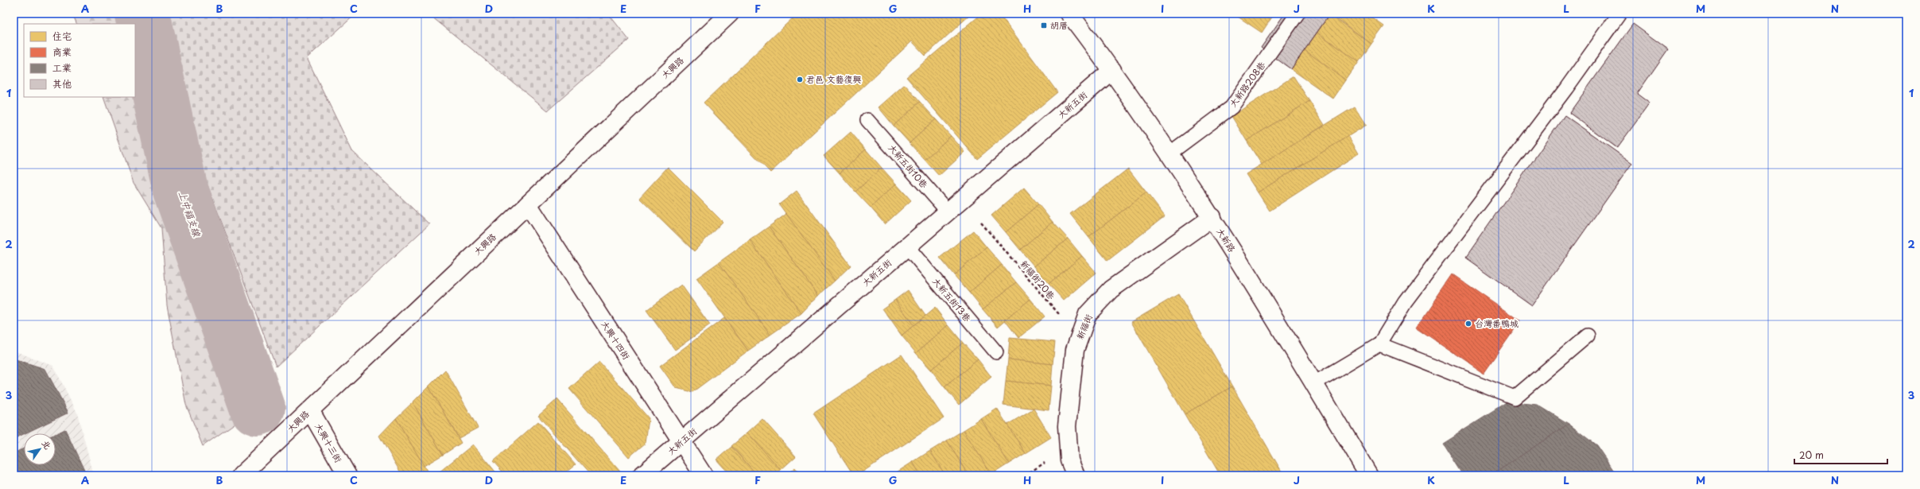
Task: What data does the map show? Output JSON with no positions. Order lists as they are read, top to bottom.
{
  "streets": {
    "street": [
      "大興路",
      "大新五街",
      "大新路",
      "新福街",
      "大興十四街",
      "大興十三街"
    ],
    "lane": ["大新路208巷", "大新五街10巷", "大新五街13巷"],
    "path": ["新福街20巷"]
  },
  "crossings": [
    ["大興路", "大興十四街"],
    ["大興路", "大興十三街"],
    ["大新路208巷", "大新路"],
    ["大新五街", "大新五街10巷"],
    ["大新五街", "大新路"],
    ["大新五街", "大新五街13巷"],
    ["大新五街", "大興十四街"],
    ["大新路", "新福街"],
    ["新福街20巷", "新福街"]
  ],
  "water": ["上中福支線"],
  "places": {
    "transit": ["胡厝"],
    "other": ["君邑 文藝復興", "台灣番鴨城"]
  },
  "legend": [
    "住宅",
    "商業",
    "工業",
    "其他"
  ],
  "scale_bar": "20 m",
  "north": "top right",
  "grid": {
    "columns": [
      "A",
      "B",
      "C",
      "D",
      "E",
      "F",
      "G",
      "H",
      "I",
      "J",
      "K",
      "L",
      "M",
      "N"
    ],
    "rows": ["1", "2", "3"]
  }
}
